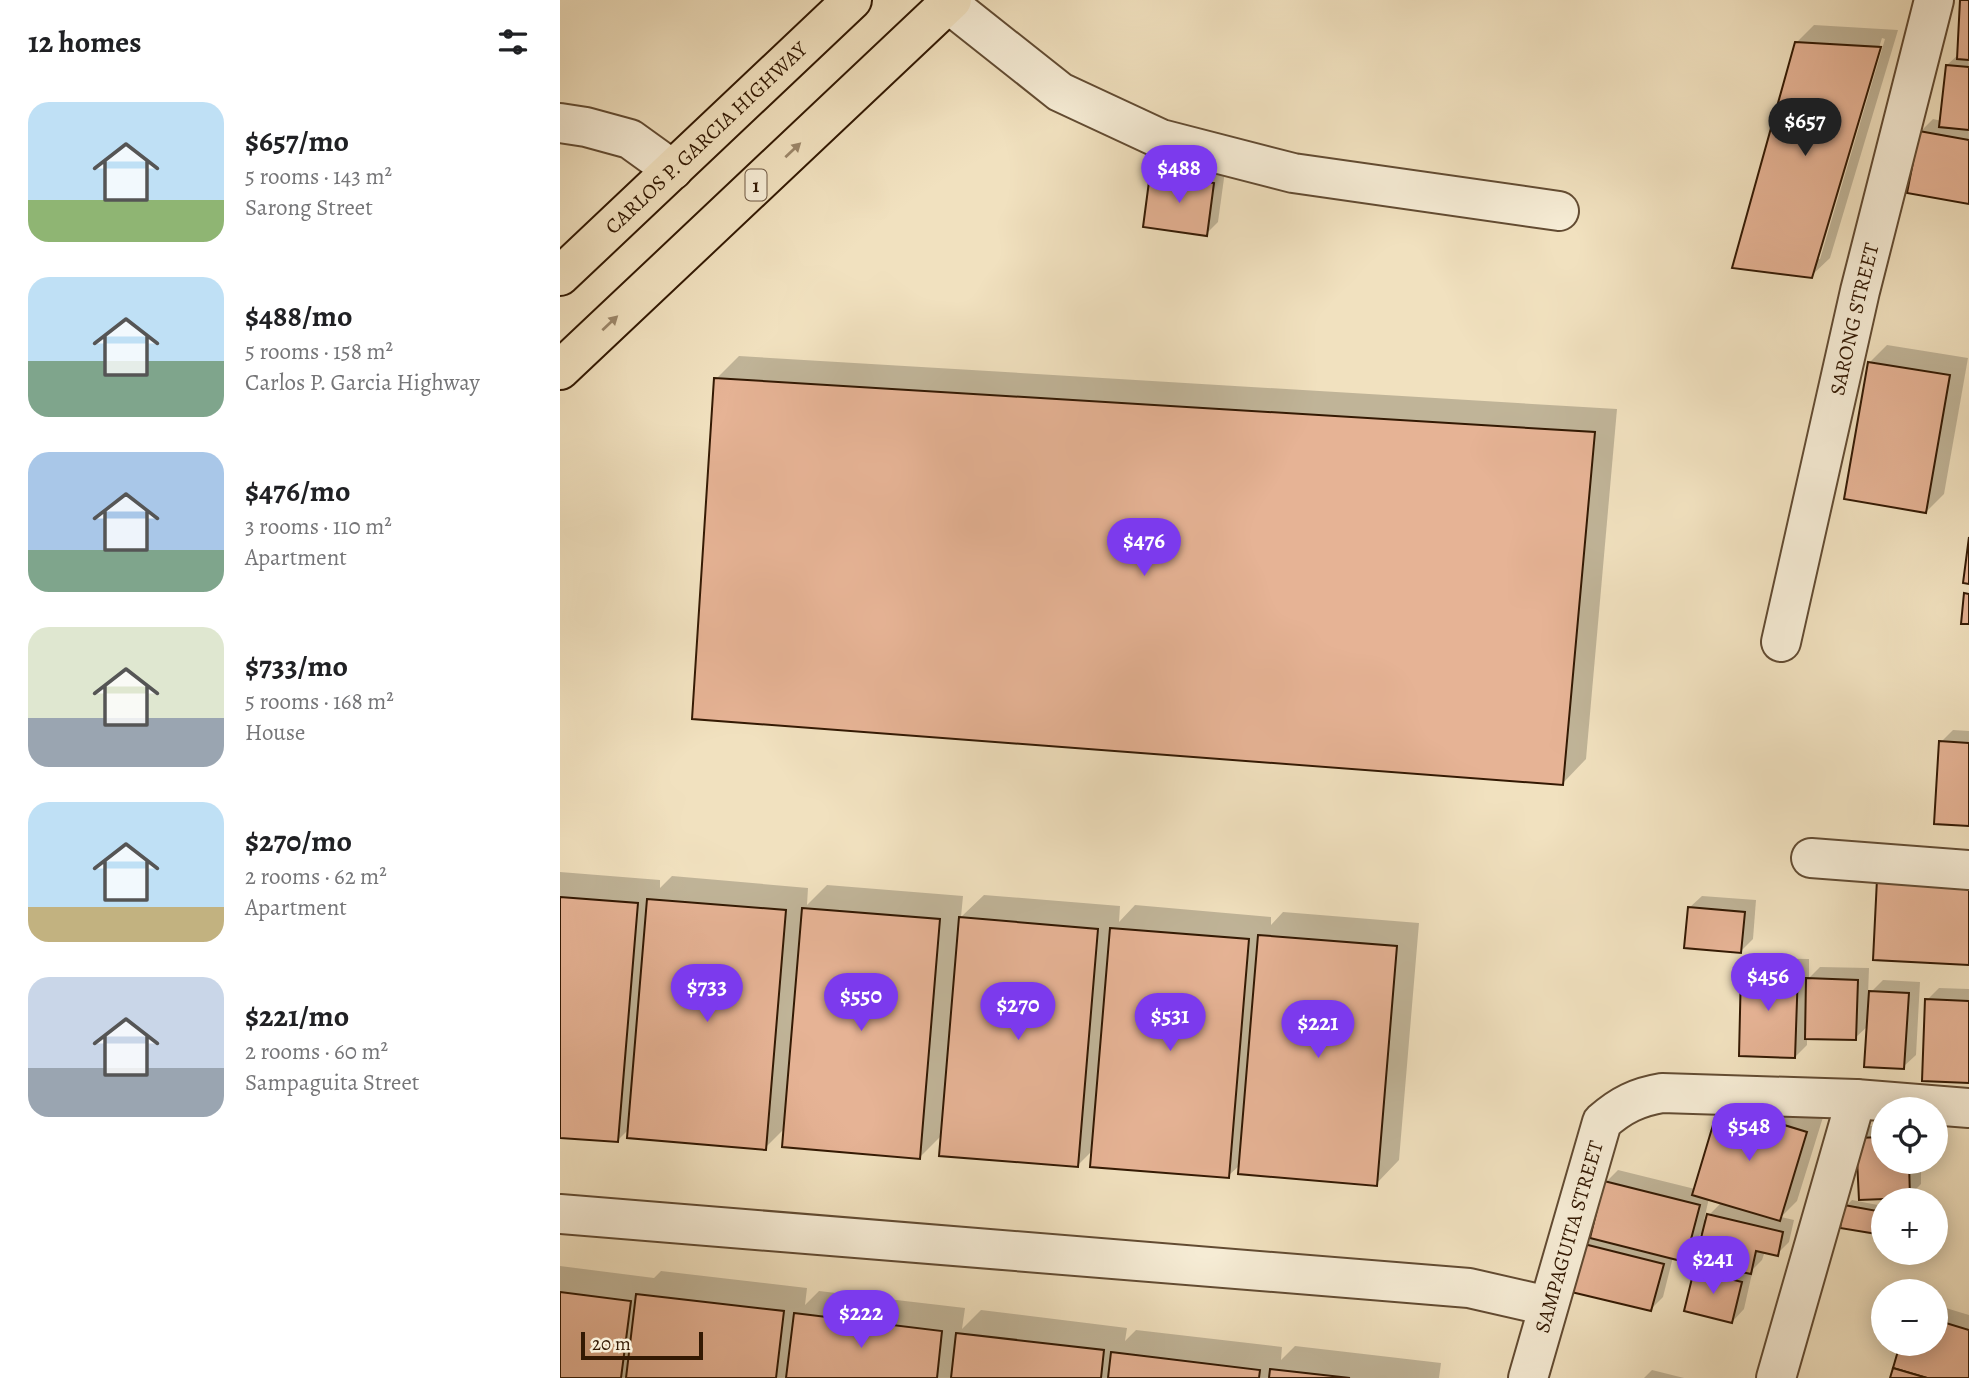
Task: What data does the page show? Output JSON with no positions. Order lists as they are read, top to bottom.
{
  "streets": {
    "highway": ["CARLOS P. GARCIA HIGHWAY", "1"],
    "street": ["SARONG STREET", "SAMPAGUITA STREET"]
  },
  "scale_bar": "20 m",
  "page": {
    "heading": "12 homes",
    "list": [
      {
        "name": "$657/mo",
        "note": "5 rooms · 143 m² · Sarong Street"
      },
      {
        "name": "$488/mo",
        "note": "5 rooms · 158 m² · Carlos P. Garcia Highway"
      },
      {
        "name": "$476/mo",
        "note": "3 rooms · 110 m² · Apartment"
      },
      {
        "name": "$733/mo",
        "note": "5 rooms · 168 m² · House"
      },
      {
        "name": "$270/mo",
        "note": "2 rooms · 62 m² · Apartment"
      },
      {
        "name": "$221/mo",
        "note": "2 rooms · 60 m² · Sampaguita Street"
      }
    ],
    "price": [
      "$657",
      "$488",
      "$476",
      "$456",
      "$733",
      "$550",
      "$270",
      "$531",
      "$221",
      "$548",
      "$241",
      "$222"
    ],
    "map_buttons": ["+", "−"],
    "scale": "20 m"
  }
}
